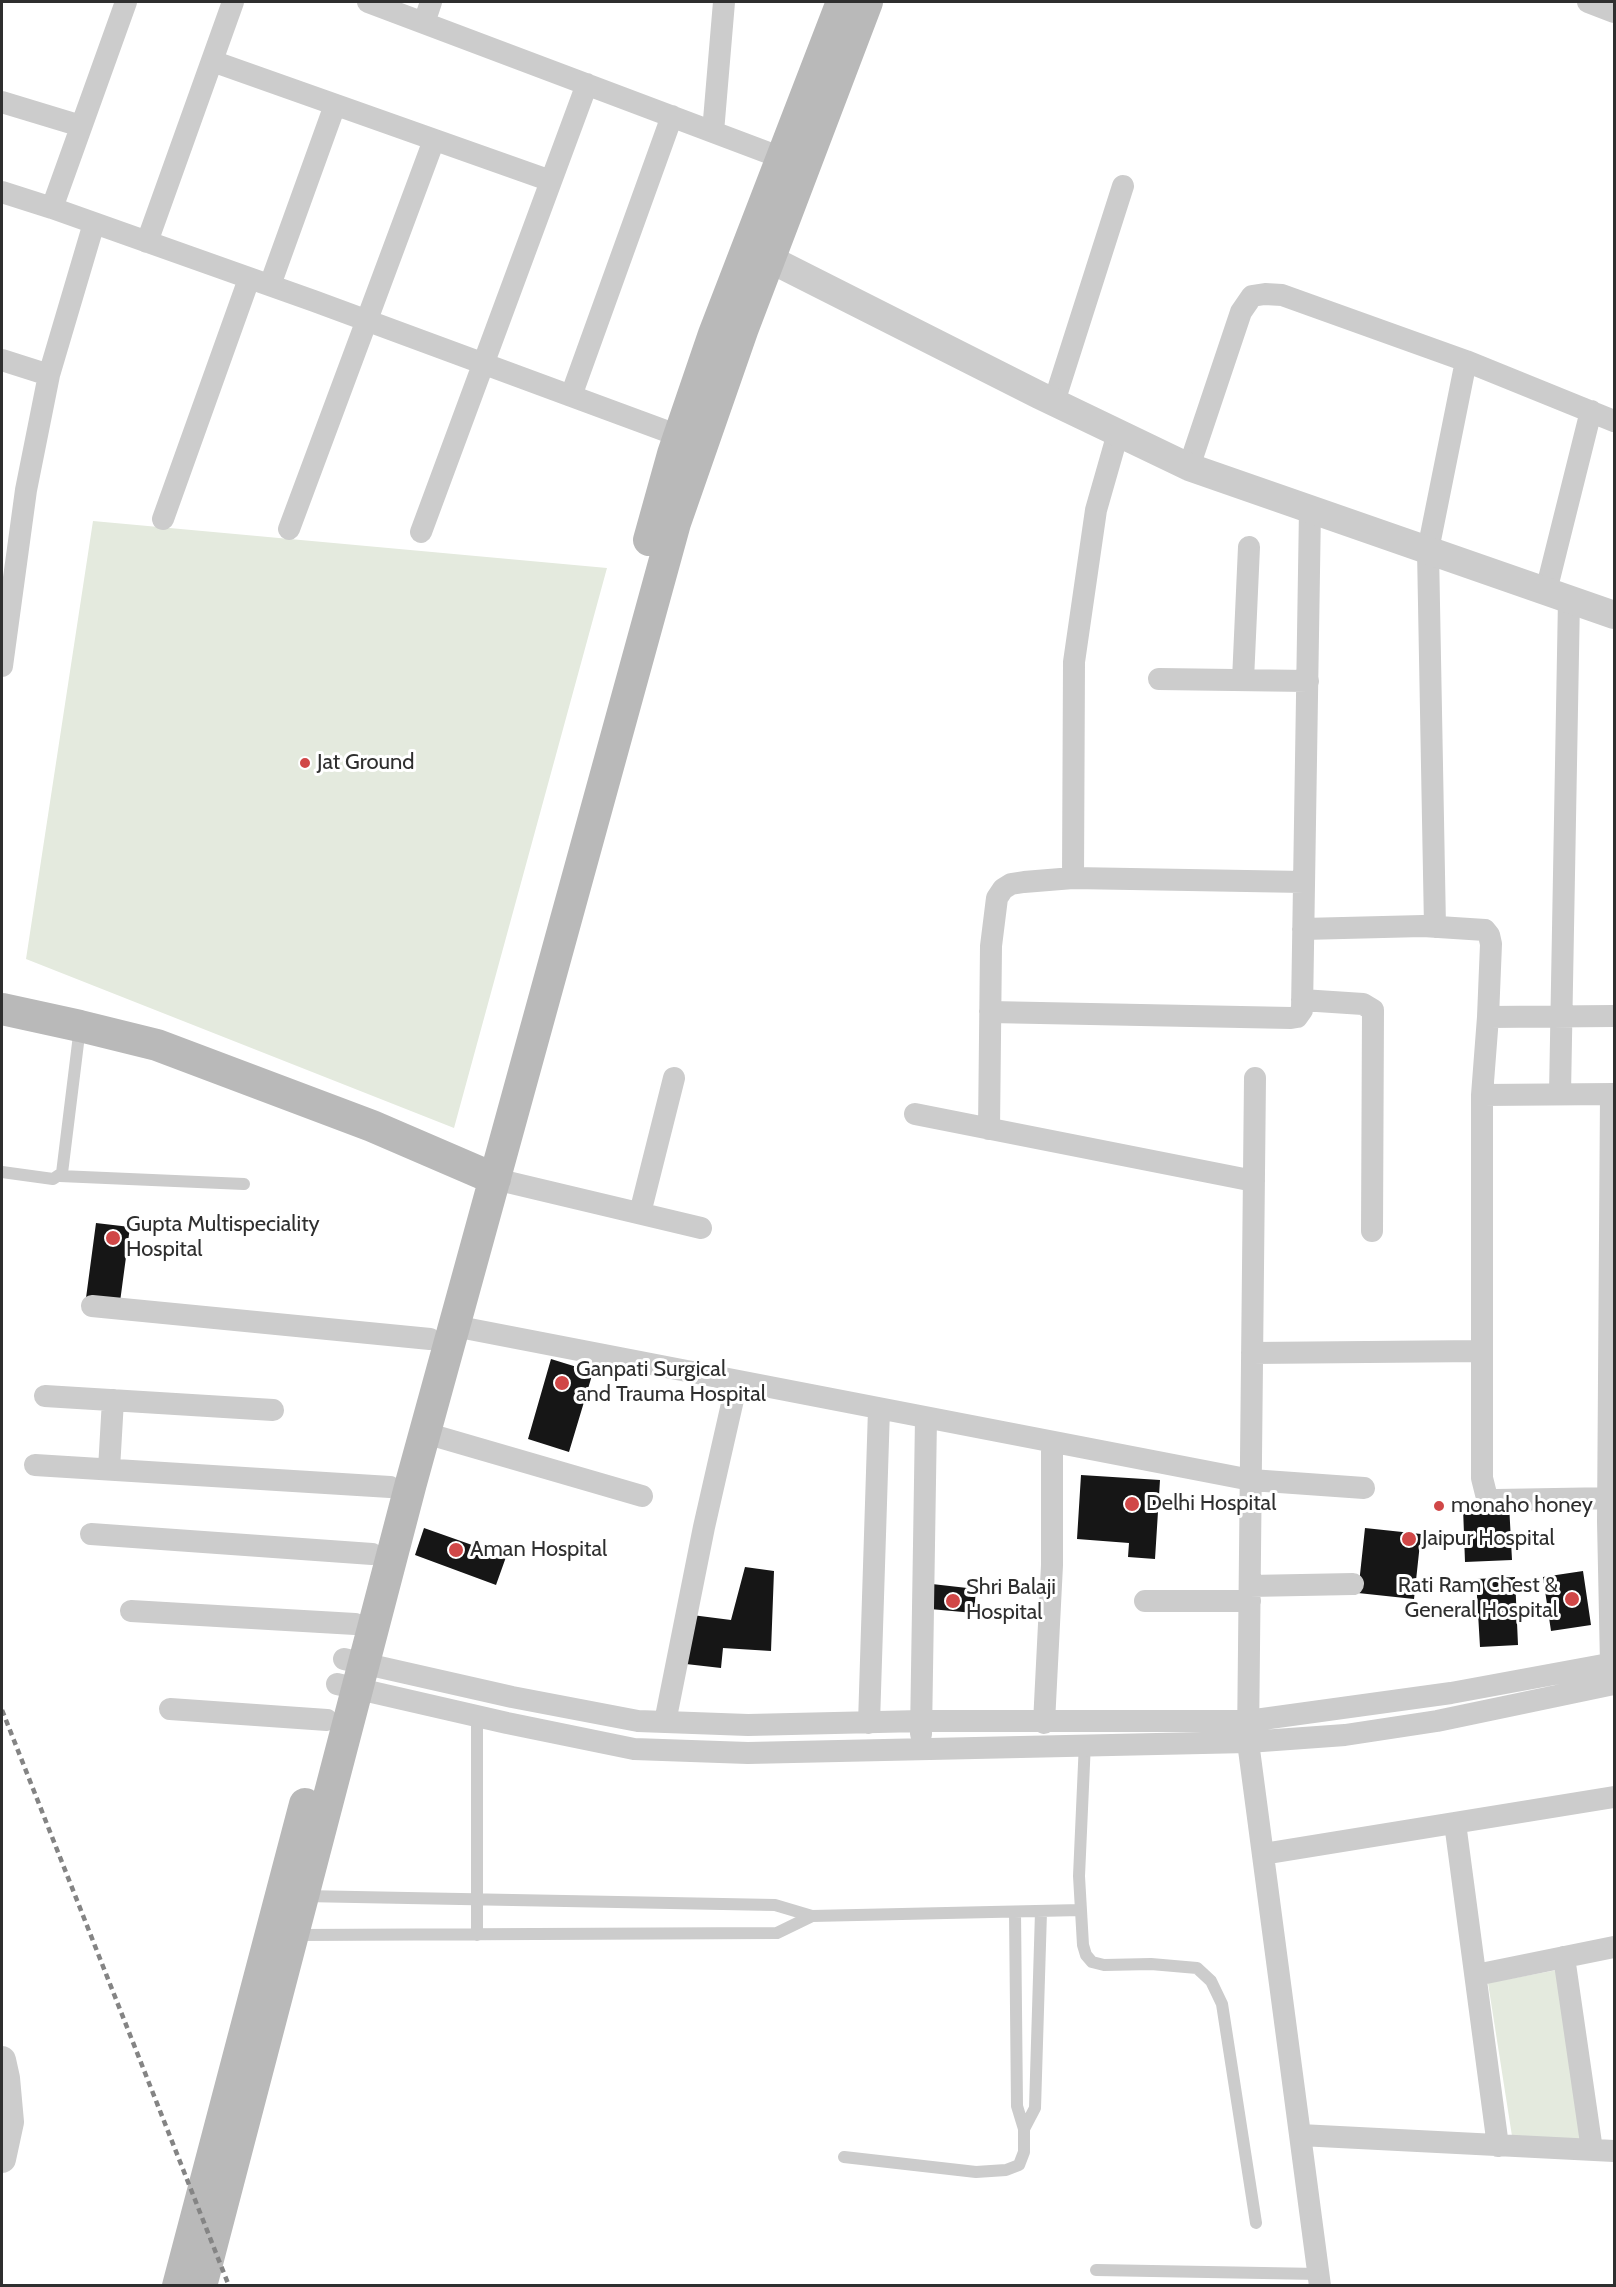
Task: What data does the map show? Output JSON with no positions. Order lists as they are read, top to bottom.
{
  "places": [
    "Jat Ground",
    "Gupta Multispeciality Hospital",
    "Ganpati Surgical and Trauma Hospital",
    "Delhi Hospital",
    "monaho honey",
    "Jaipur Hospital",
    "Aman Hospital",
    "Rati Ram Chest & General Hospital",
    "Shri Balaji Hospital"
  ]
}
